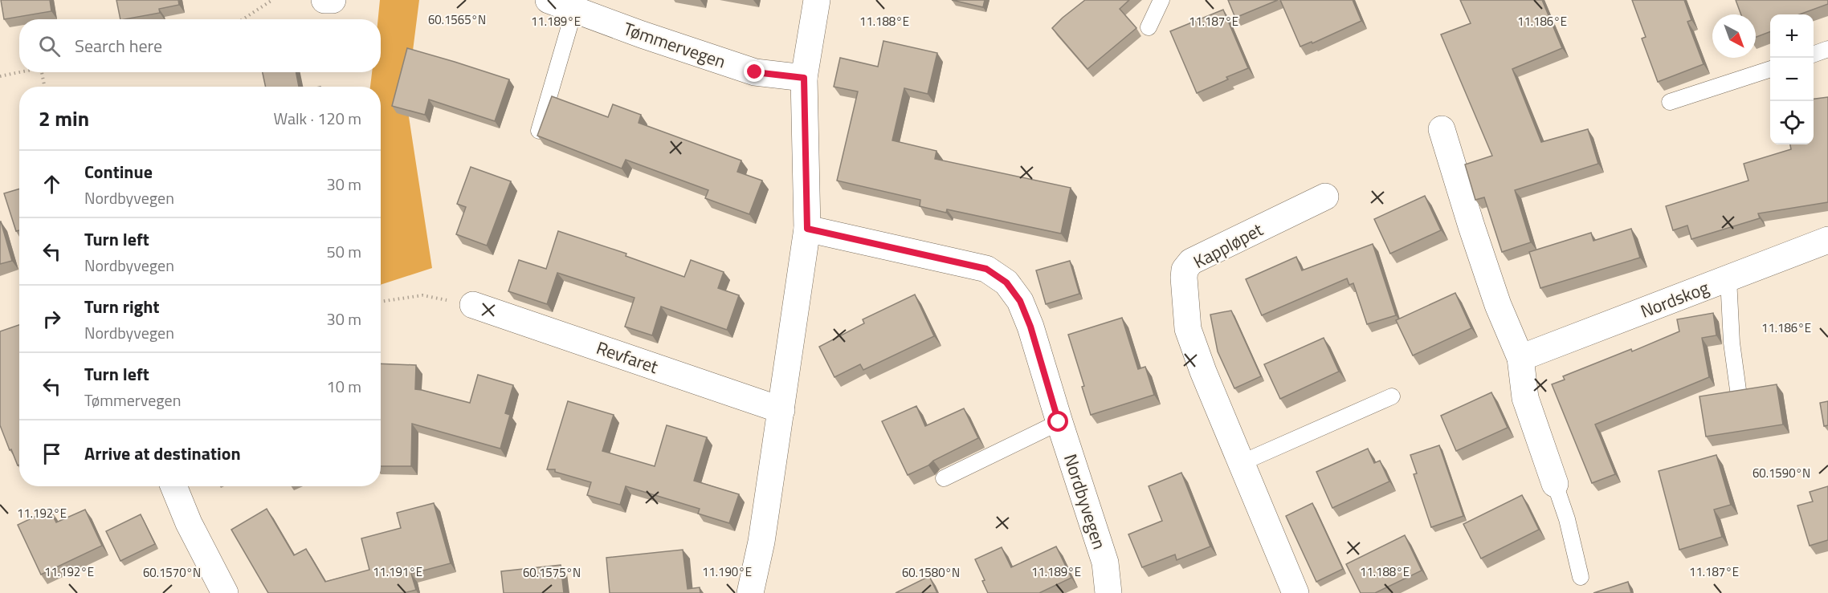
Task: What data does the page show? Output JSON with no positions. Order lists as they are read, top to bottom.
{
  "streets": {
    "street": [
      "Tømmervegen",
      "Kappløpet",
      "Nordskog",
      "Revfaret",
      "Nordbyvegen"
    ]
  },
  "north": "bottom right",
  "page": {
    "map_buttons": ["+", "−"],
    "search": "Search here",
    "heading": ["2 min", "Walk · 120 m"],
    "list": [
      ["Continue", "Nordbyvegen", "30 m"],
      ["Turn left", "Nordbyvegen", "50 m"],
      ["Turn right", "Nordbyvegen", "30 m"],
      ["Turn left", "Tømmervegen", "10 m"],
      "Arrive at destination"
    ]
  },
  "coordinates": [
    "60.1565°N",
    "11.189°E",
    "11.188°E",
    "11.187°E",
    "11.186°E",
    "60.1590°N",
    "11.192°E",
    "11.191°E",
    "11.190°E",
    "60.1570°N",
    "60.1575°N",
    "60.1580°N"
  ]
}
